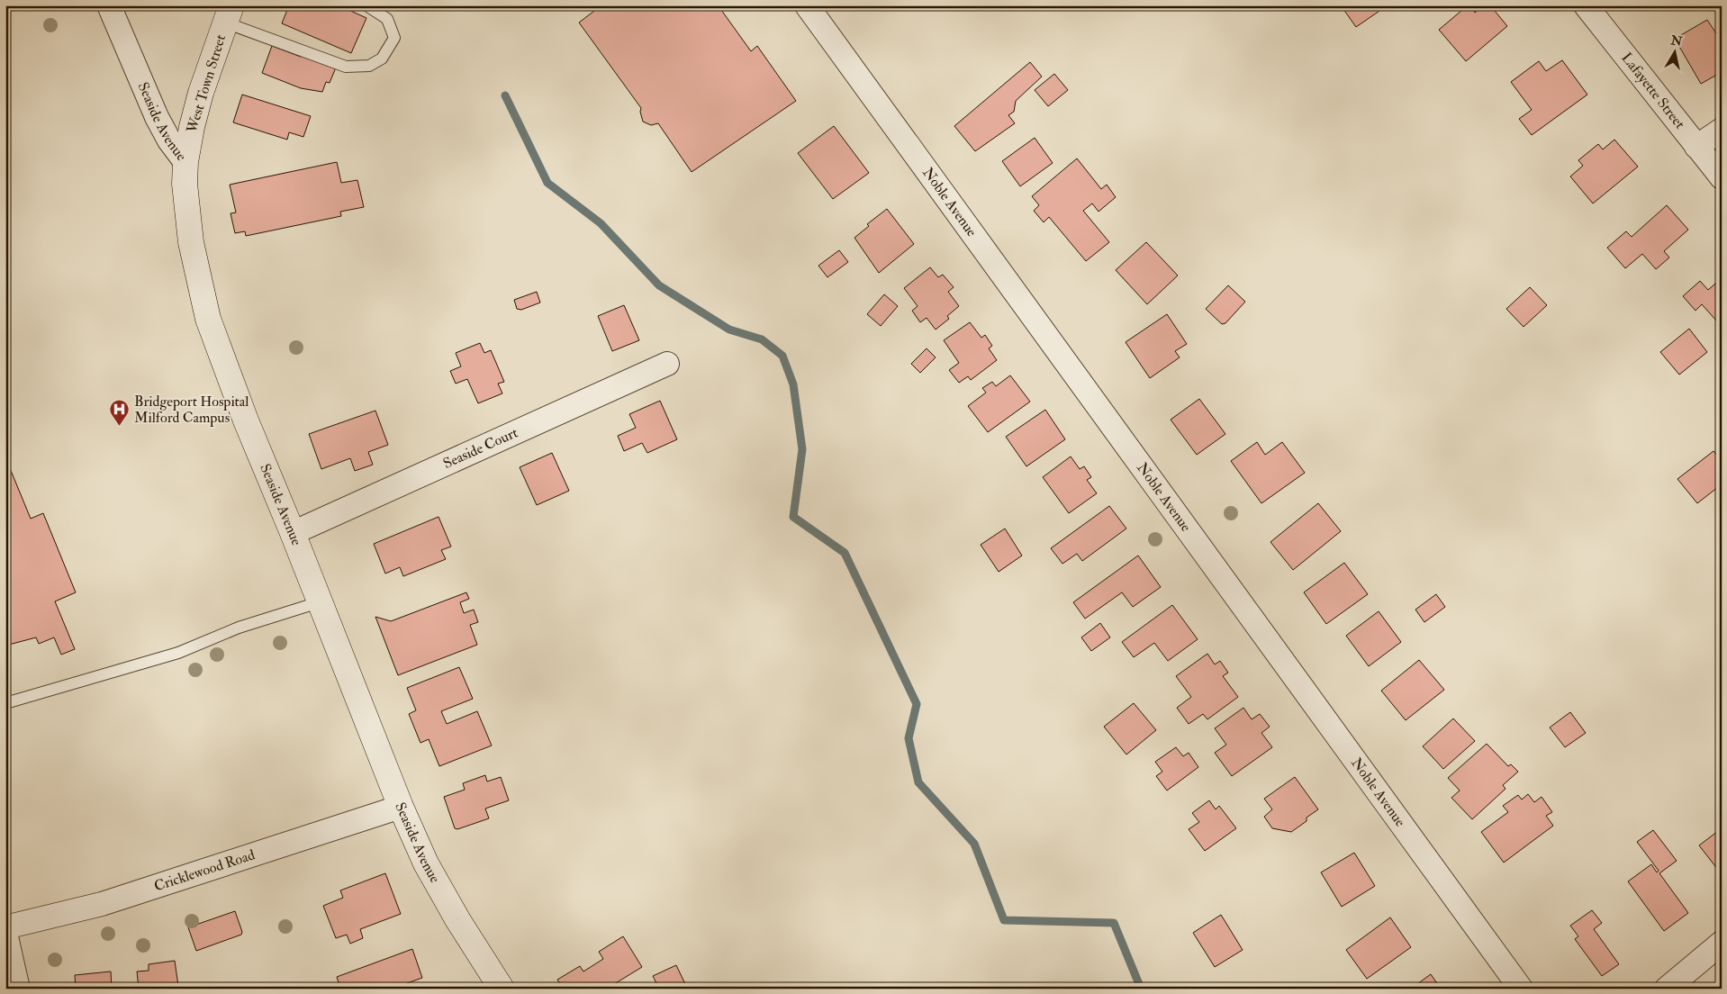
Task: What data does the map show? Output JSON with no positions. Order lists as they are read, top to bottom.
{
  "streets": {
    "main road": ["West Town Street", "Seaside Avenue"],
    "street": [
      "Lafayette Street",
      "Noble Avenue",
      "Seaside Court",
      "Cricklewood Road"
    ]
  },
  "crossings": [
    ["West Town Street", "Seaside Avenue"],
    ["Seaside Avenue", "Seaside Court"],
    ["Seaside Avenue", "Cricklewood Road"]
  ],
  "places": {
    "hospital": ["Bridgeport Hospital Milford Campus"]
  },
  "north": "top"
}
